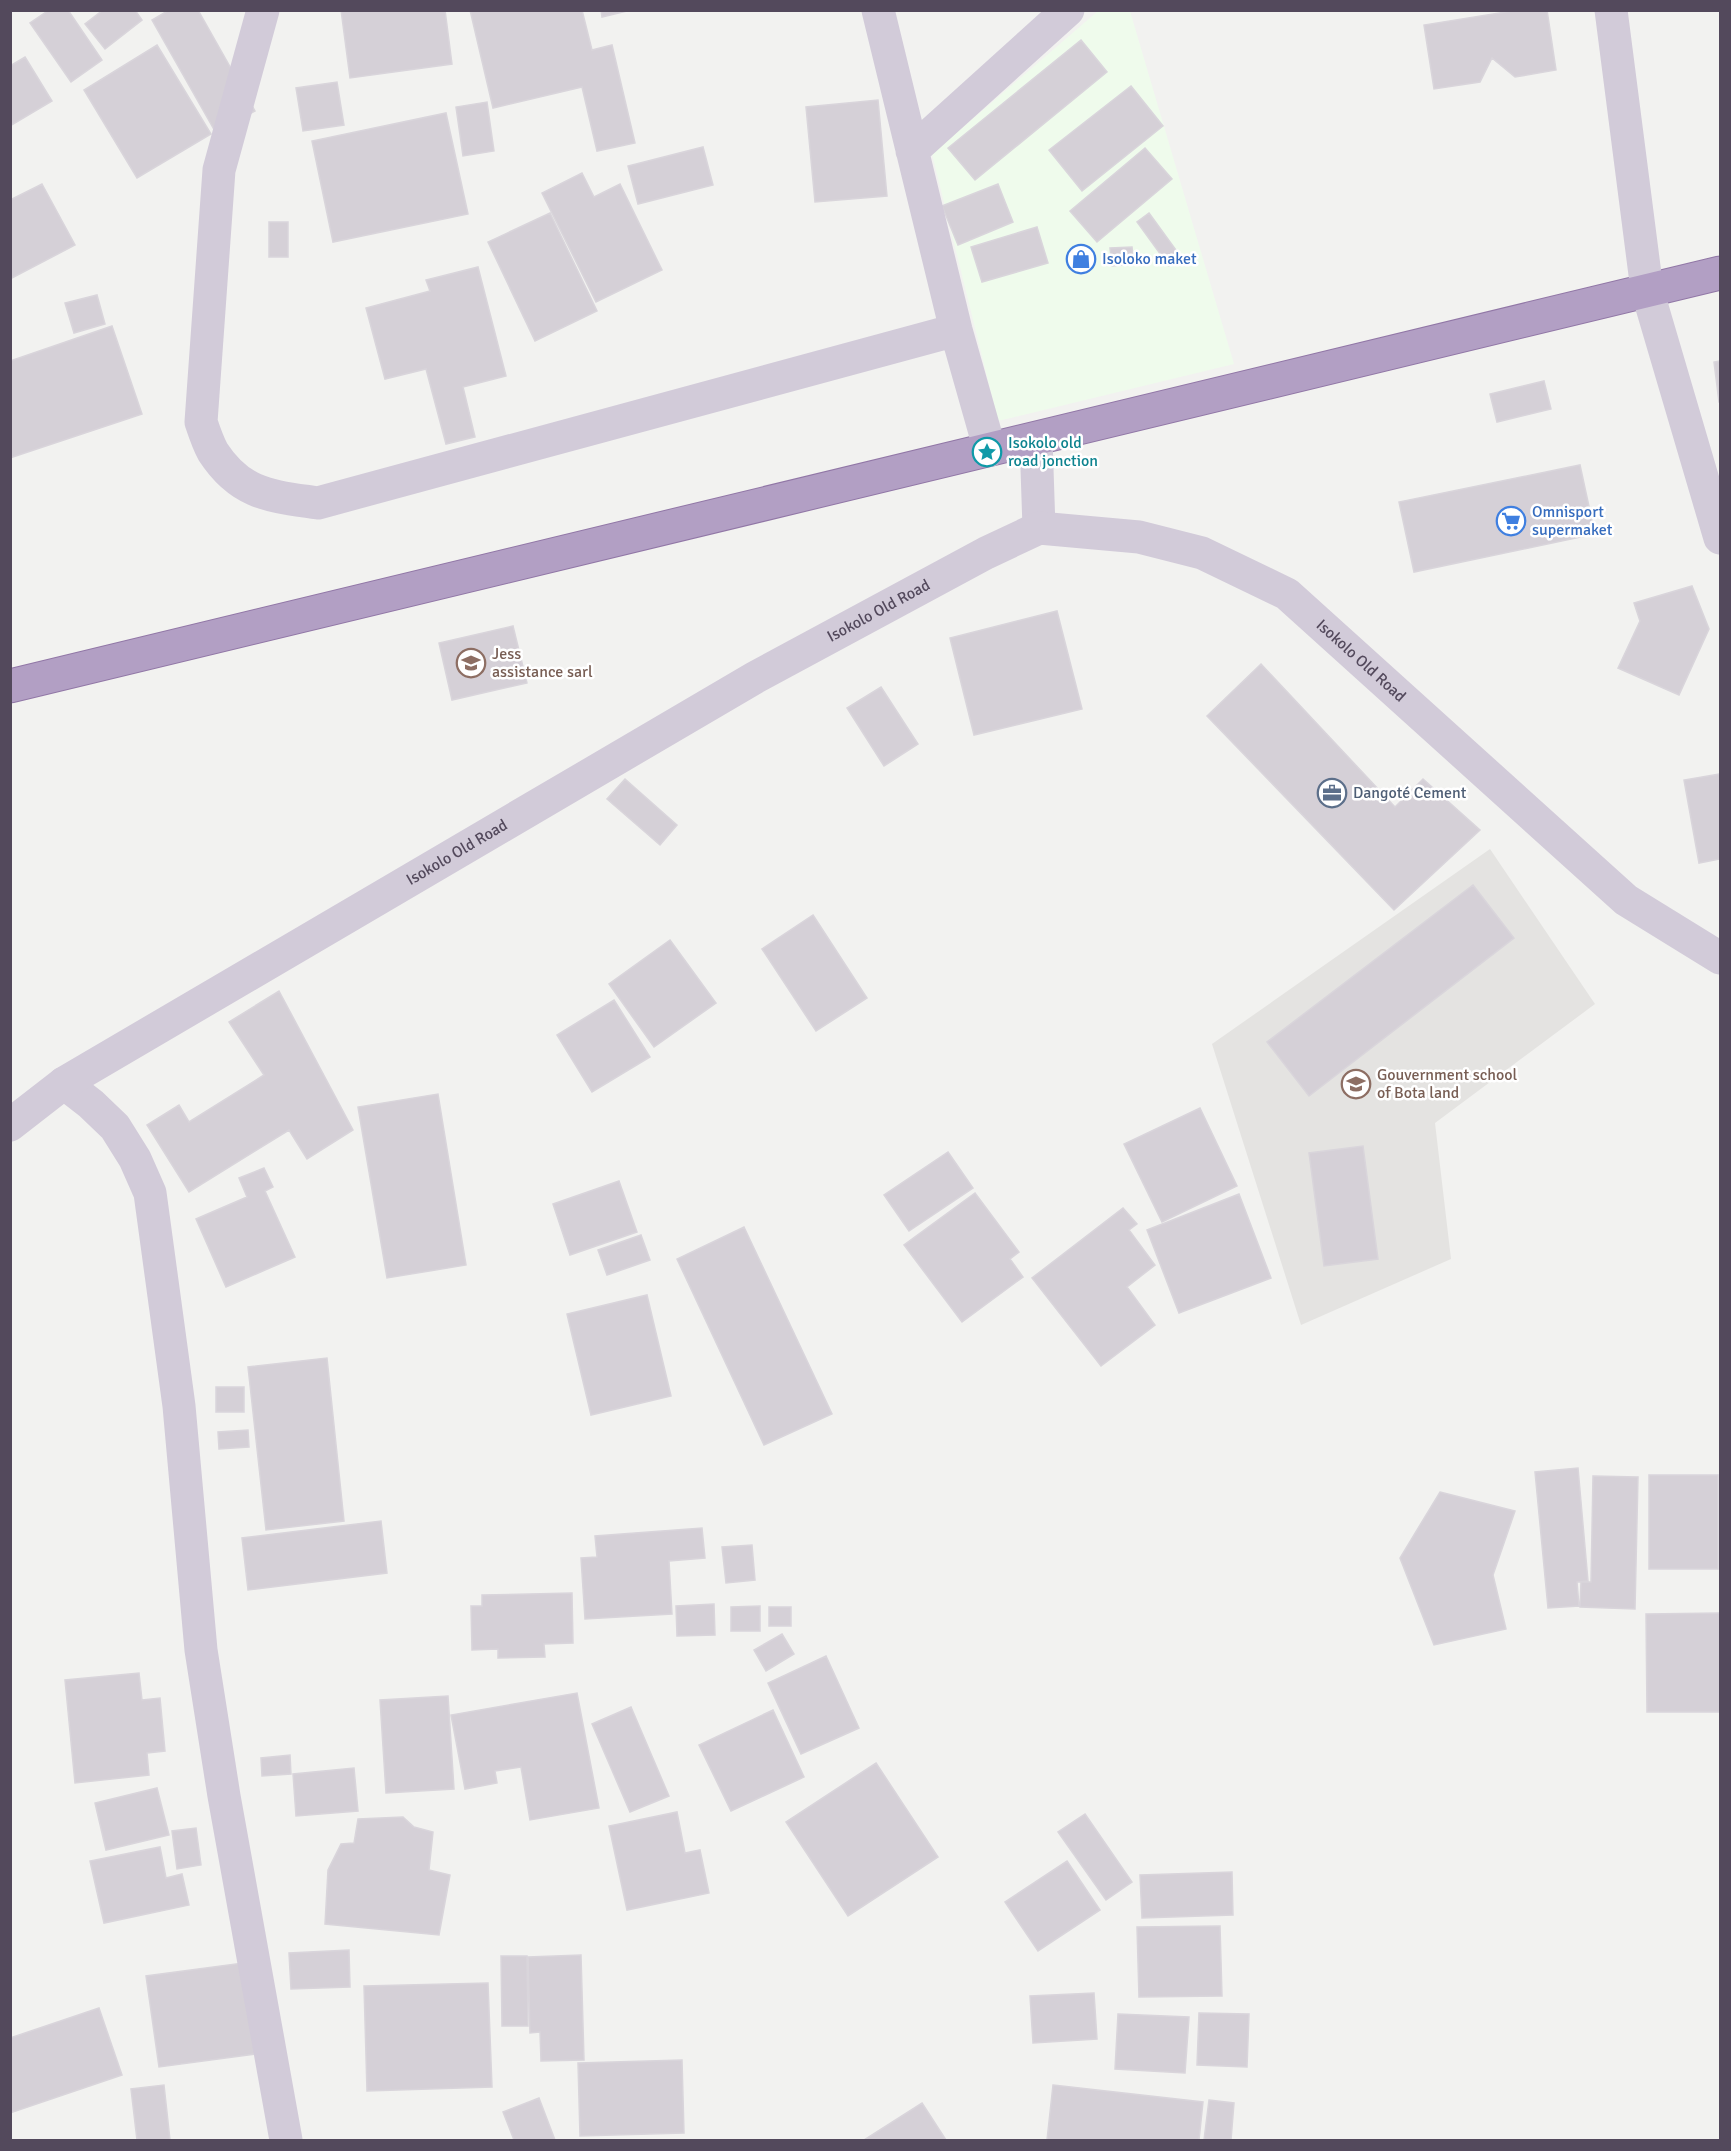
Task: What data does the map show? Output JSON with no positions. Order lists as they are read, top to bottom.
{
  "streets": {
    "street": ["Isokolo Old Road"]
  },
  "places": {
    "shop": ["Isoloko maket"],
    "place": ["Isokolo old road jonction"],
    "supermarket": ["Omnisport supermaket"],
    "school or university": ["Jess assistance sarl", "Gouvernment school of Bota land"],
    "office": ["Dangoté Cement"]
  }
}
